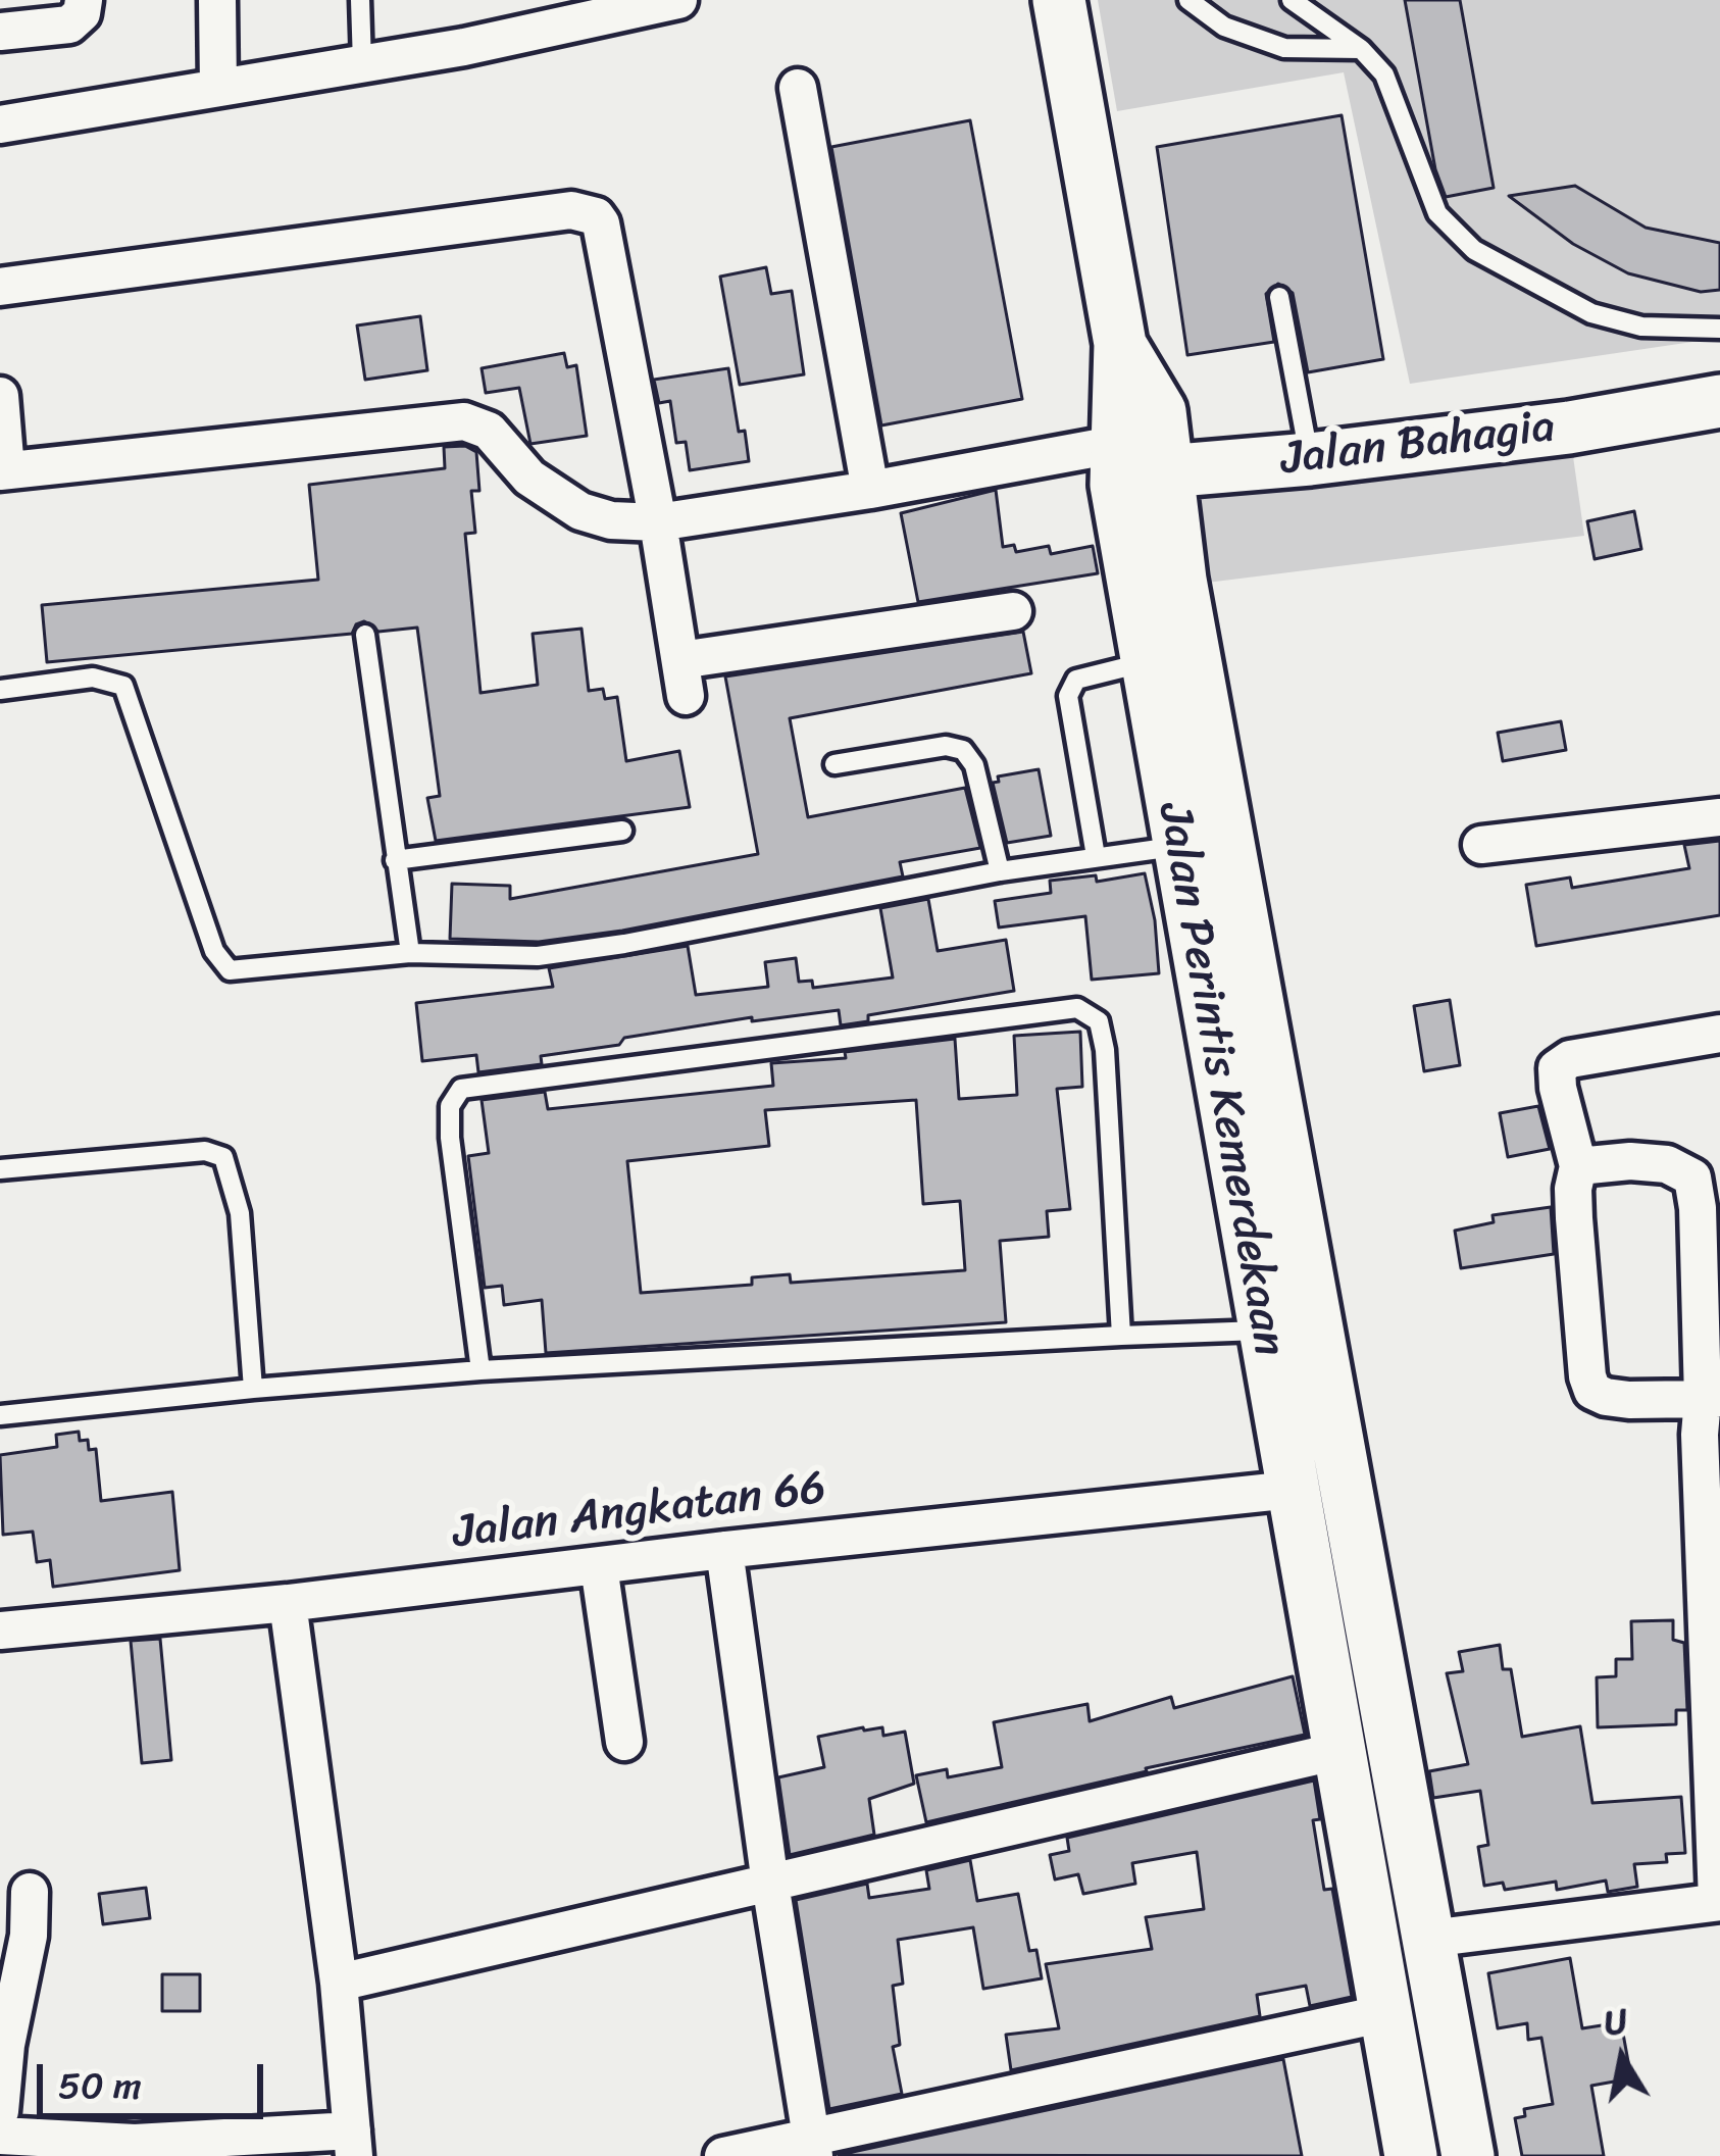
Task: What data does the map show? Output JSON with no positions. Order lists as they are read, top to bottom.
{
  "streets": {
    "street": ["Jalan Bahagia", "Jalan Perintis Kemerdekaan", "Jalan Angkatan 66"]
  },
  "crossings": [
    ["Jalan Bahagia", "Jalan Perintis Kemerdekaan"],
    ["Jalan Perintis Kemerdekaan", "Jalan Angkatan 66"]
  ],
  "scale_bar": "50 m",
  "north": "top"
}
